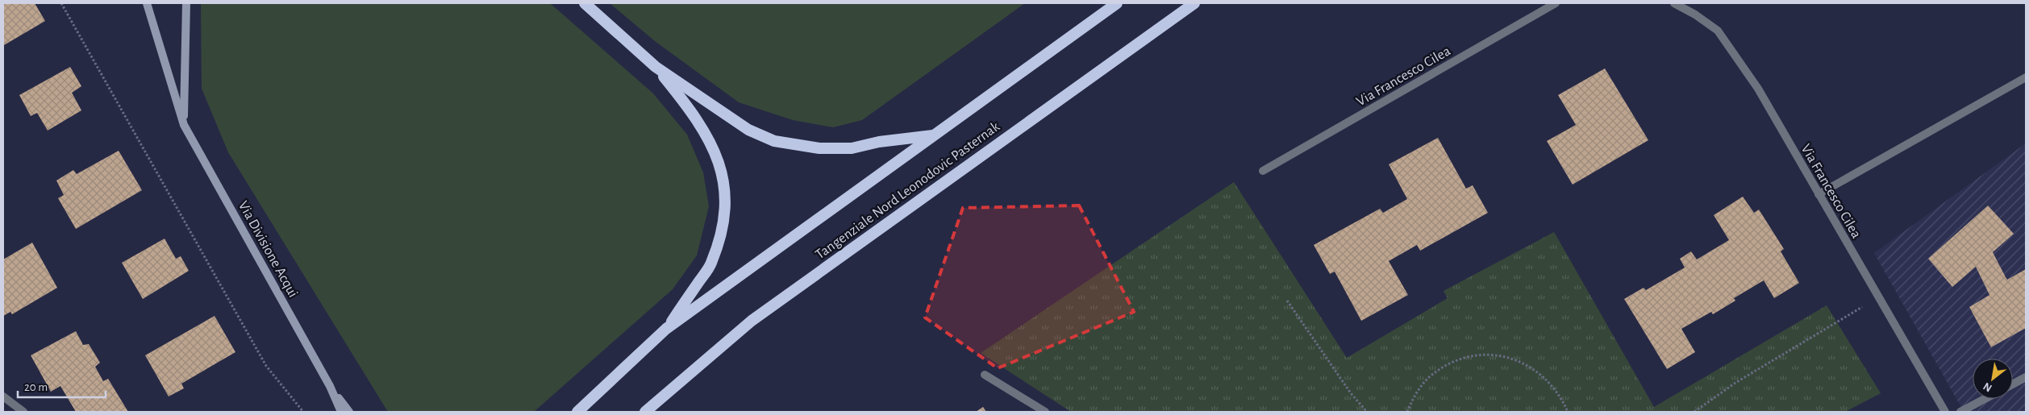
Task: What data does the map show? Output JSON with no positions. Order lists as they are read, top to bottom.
{
  "streets": {
    "highway": ["Tangenziale Nord Leonodovic Pasternak"],
    "main road": ["Via Divisione Acqui"],
    "street": ["Via Francesco Cilea"]
  },
  "scale_bar": "20 m",
  "north": "bottom left"
}
